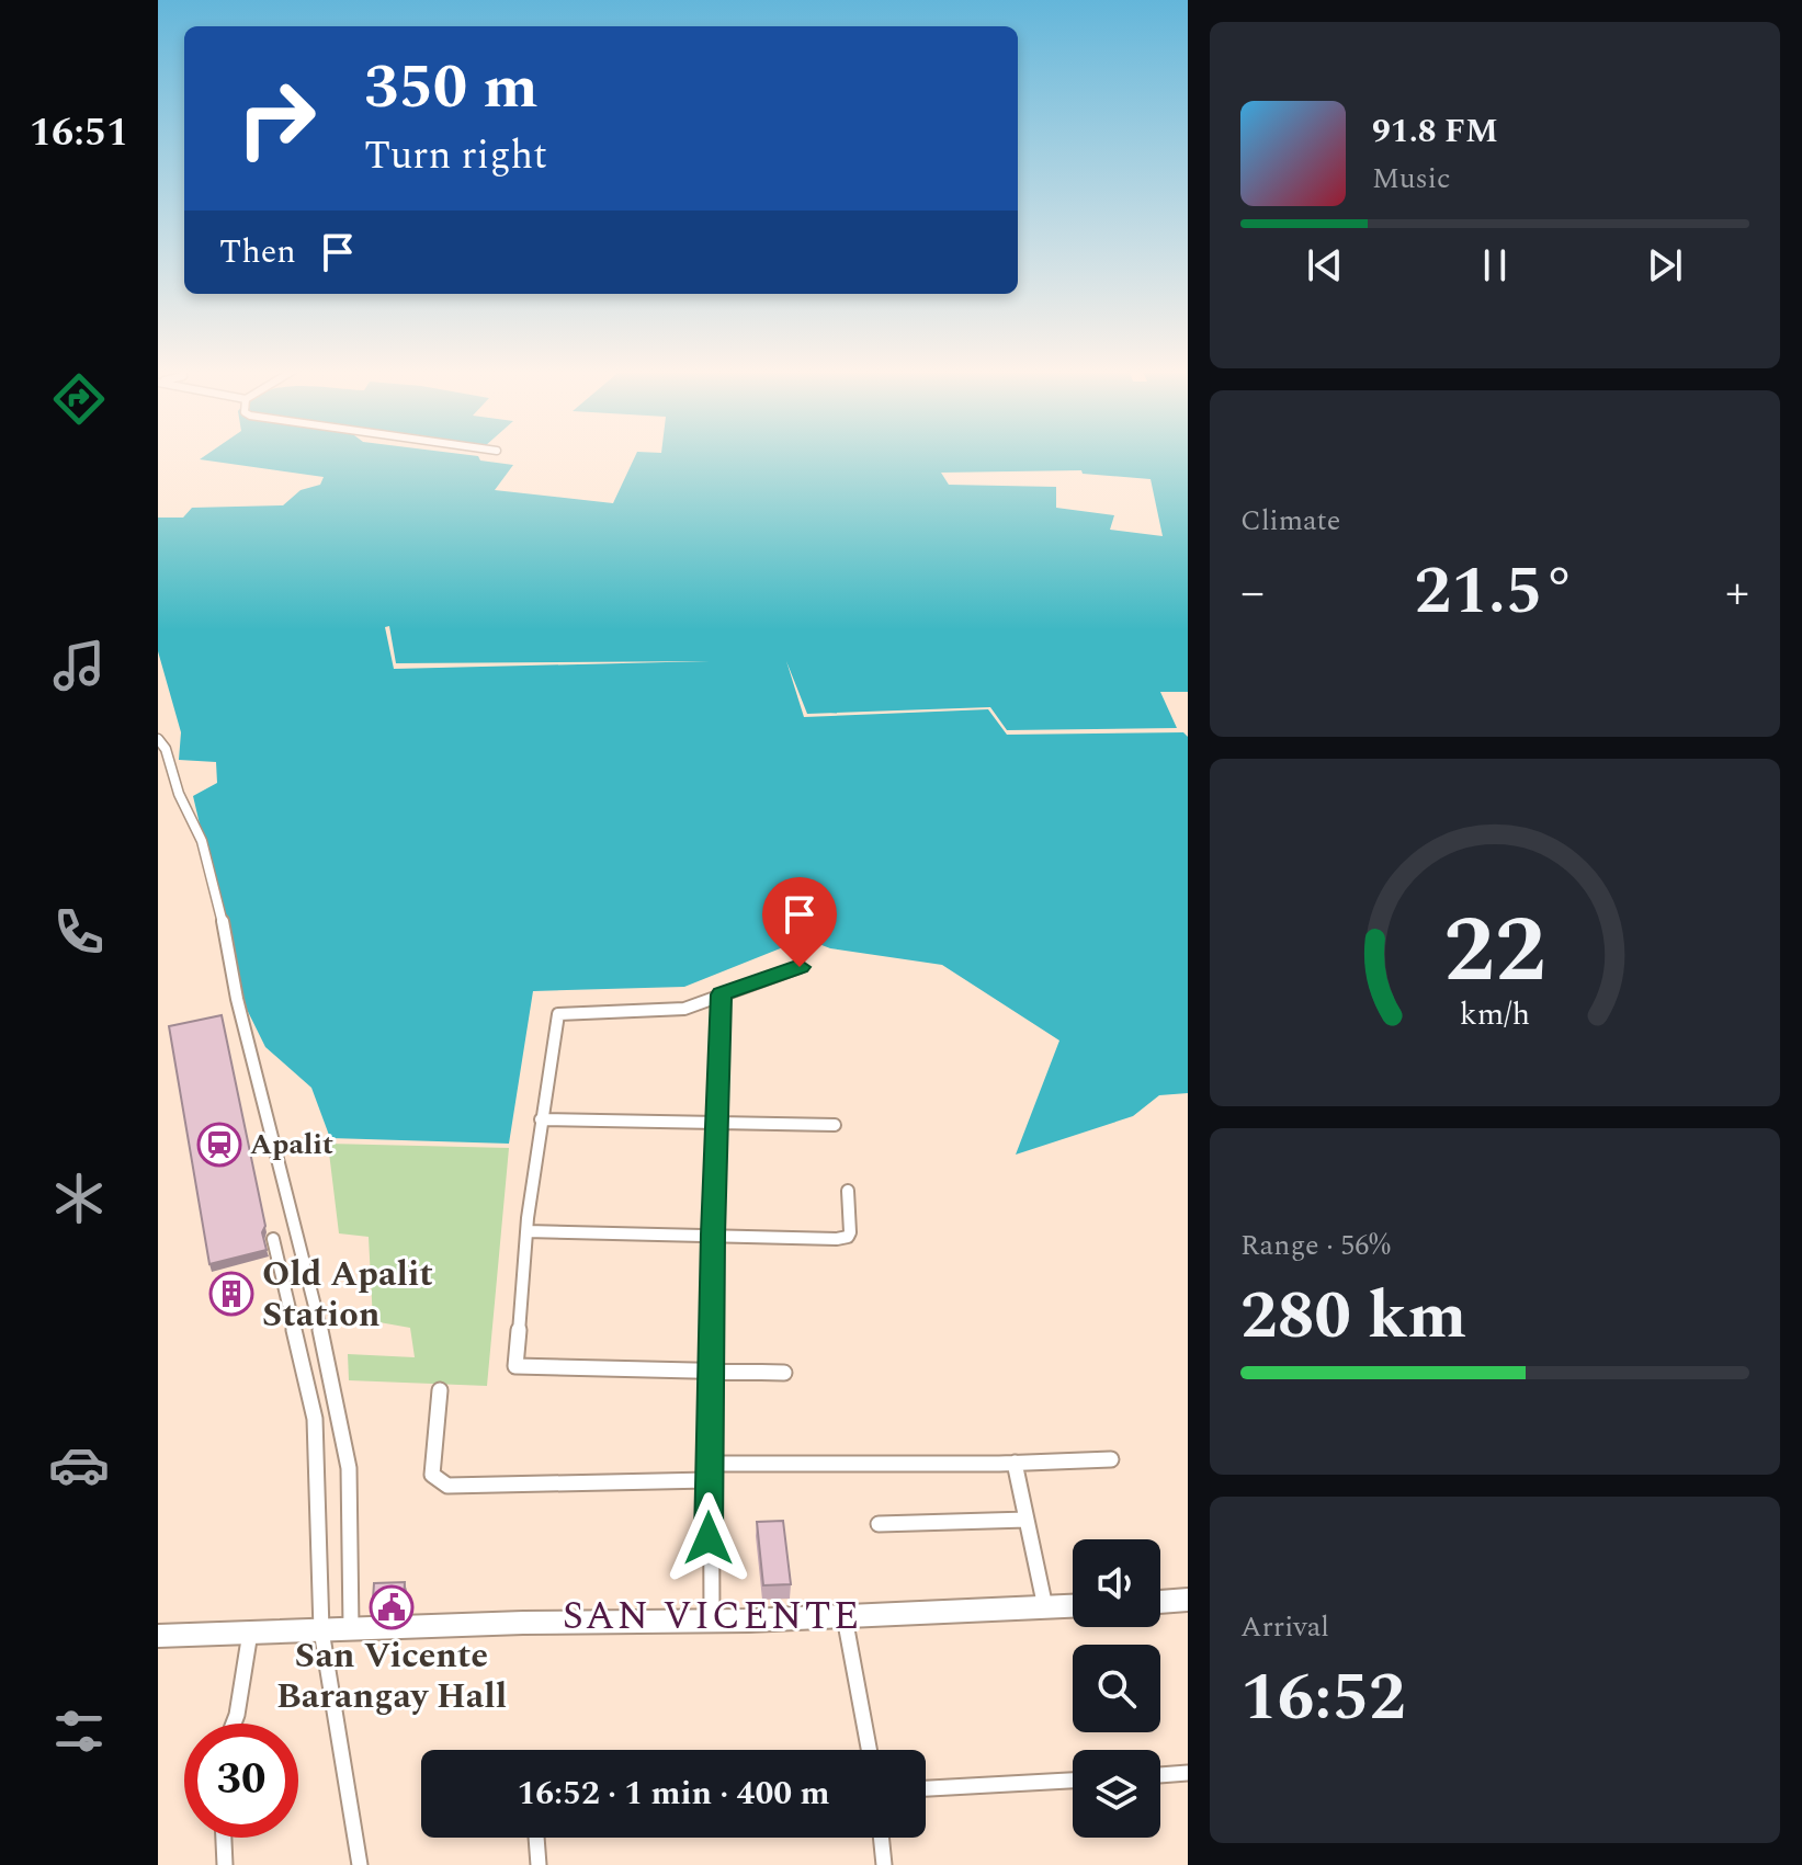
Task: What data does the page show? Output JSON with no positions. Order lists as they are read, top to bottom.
{
  "districts": ["SAN VICENTE"],
  "places": {
    "station": ["Apalit"],
    "building": ["Old Apalit Station"],
    "public building": ["San Vicente Barangay Hall"]
  },
  "page": {
    "tabs": "16:51",
    "turn": ["350 m", "Turn right"],
    "song": ["91.8 FM", "Music"],
    "then": "Then",
    "tile": [
      "Climate",
      ["Range · 56%", "280 km"],
      ["Arrival", "16:52"]
    ],
    "heat": ["−", "21.5°", "+"],
    "limit": "30",
    "trip": "16:52 · 1 min · 400 m",
    "gauge": ["22", "km/h"]
  }
}
